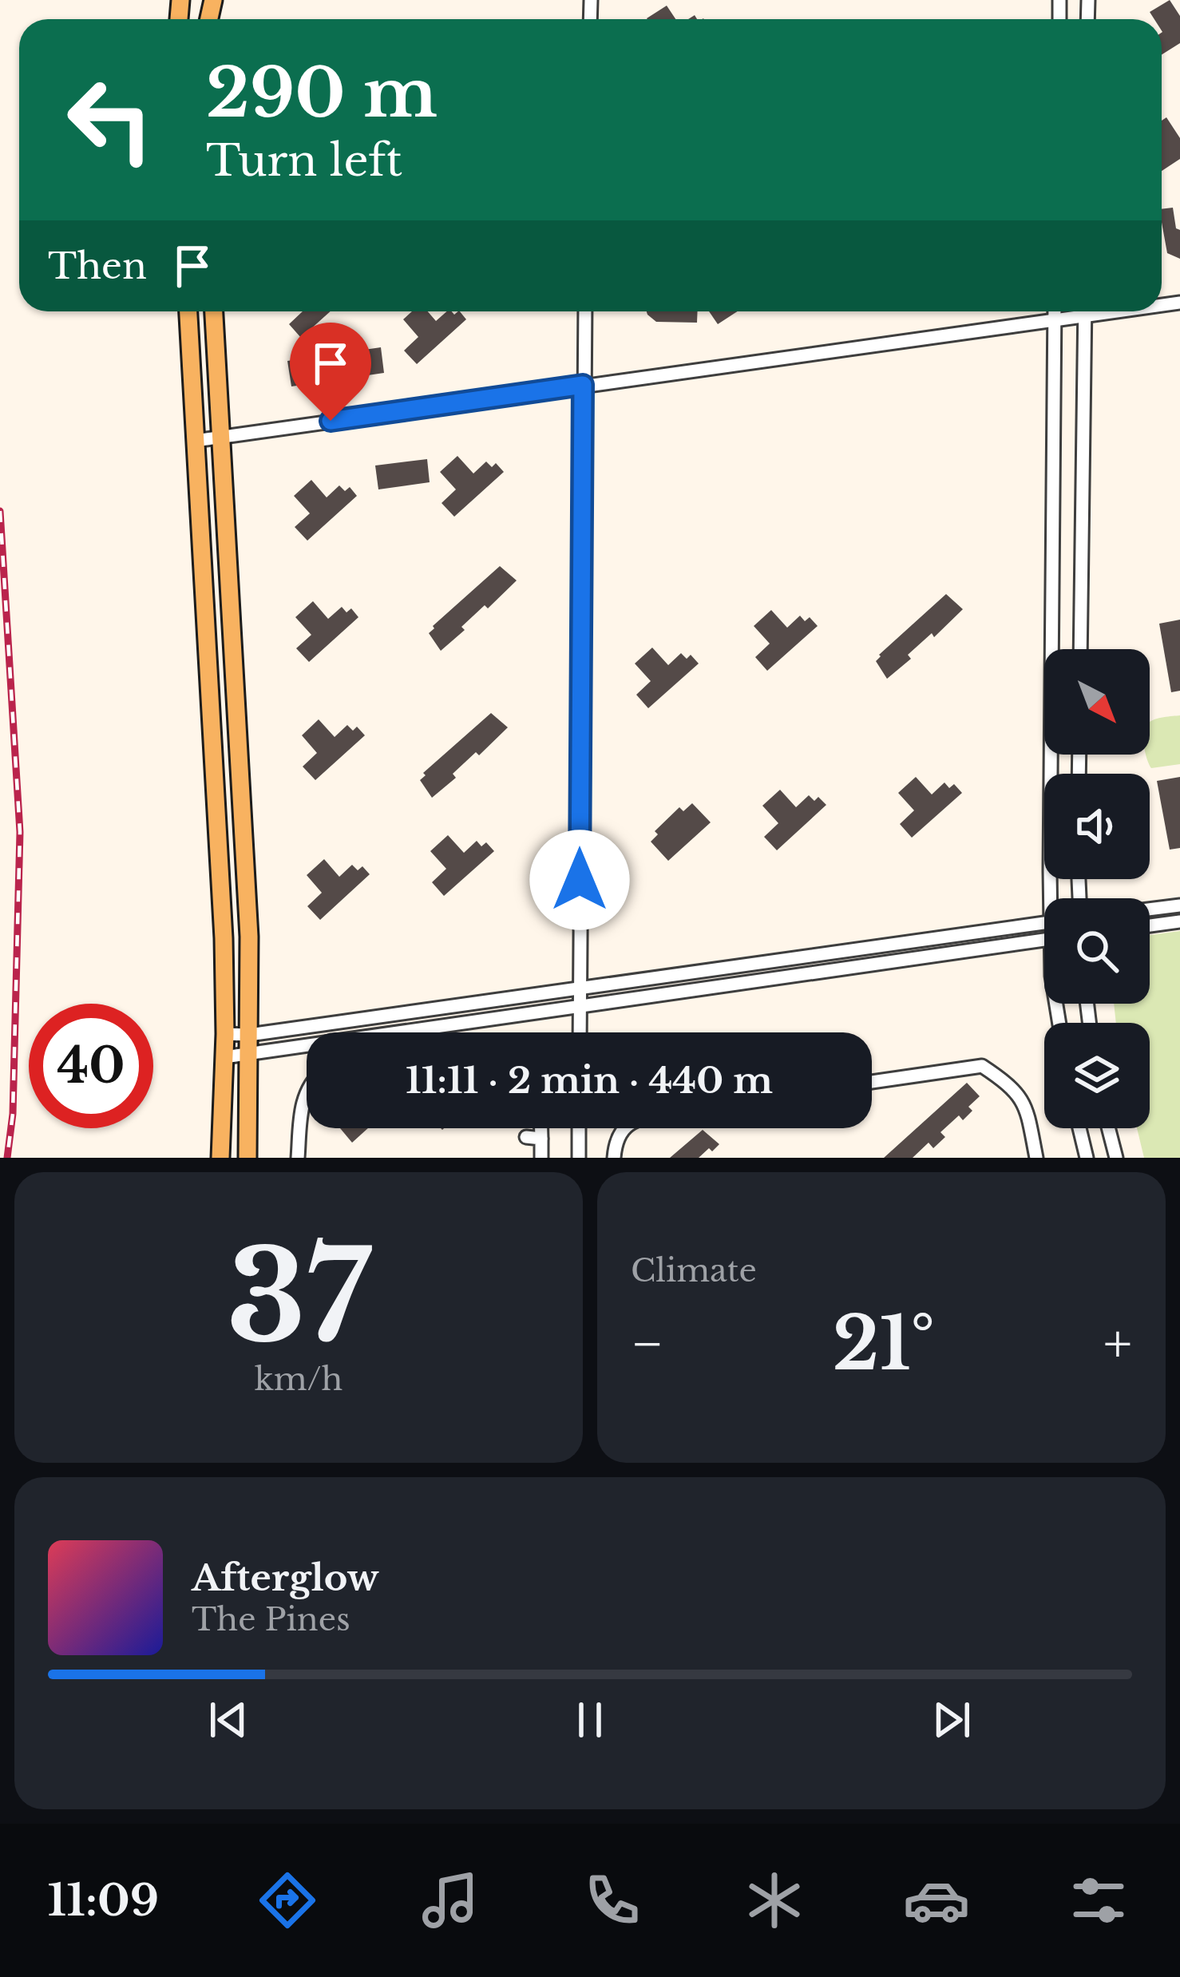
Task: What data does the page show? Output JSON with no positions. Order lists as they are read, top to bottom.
{
  "north": "bottom right",
  "page": {
    "turn": ["290 m", "Turn left"],
    "then": "Then",
    "limit": "40",
    "trip": "11:11 · 2 min · 440 m",
    "tile": [
      ["37", "km/h"],
      "Climate"
    ],
    "heat": ["−", "21°", "+"],
    "song": ["Afterglow", "The Pines"],
    "tabs": "11:09"
  }
}
